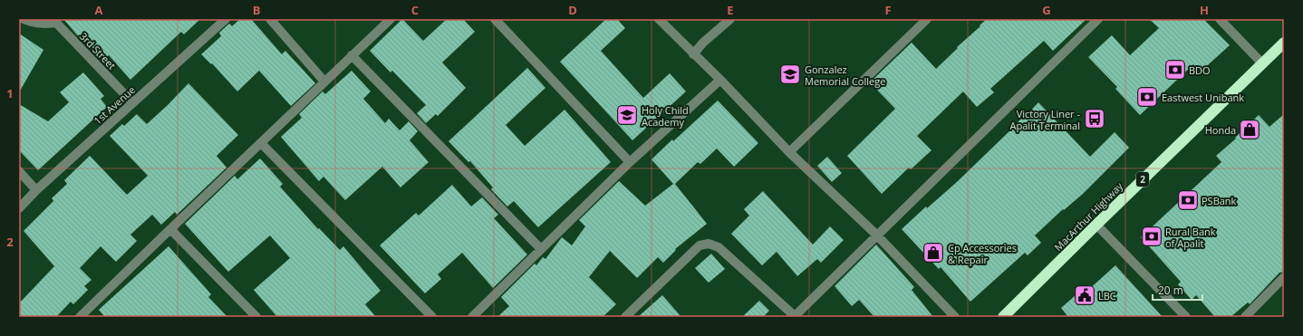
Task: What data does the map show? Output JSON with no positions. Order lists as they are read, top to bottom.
{
  "streets": {
    "highway": ["2", "MacArthur Highway"],
    "street": ["3rd Street", "1st Avenue"]
  },
  "crossings": [
    ["3rd Street", "1st Avenue"]
  ],
  "places": {
    "bank": [
      "BDO",
      "Eastwest Unibank",
      "PSBank",
      "Rural Bank of Apalit"
    ],
    "school or university": ["Gonzalez Memorial College", "Holy Child Academy"],
    "bus stop": ["Victory Liner - Apalit Terminal"],
    "shop": ["Honda", "Cp Accessories & Repair"],
    "public building": ["LBC"]
  },
  "scale_bar": "20 m",
  "grid": {
    "columns": [
      "A",
      "B",
      "C",
      "D",
      "E",
      "F",
      "G",
      "H"
    ],
    "rows": ["1", "2"]
  }
}
